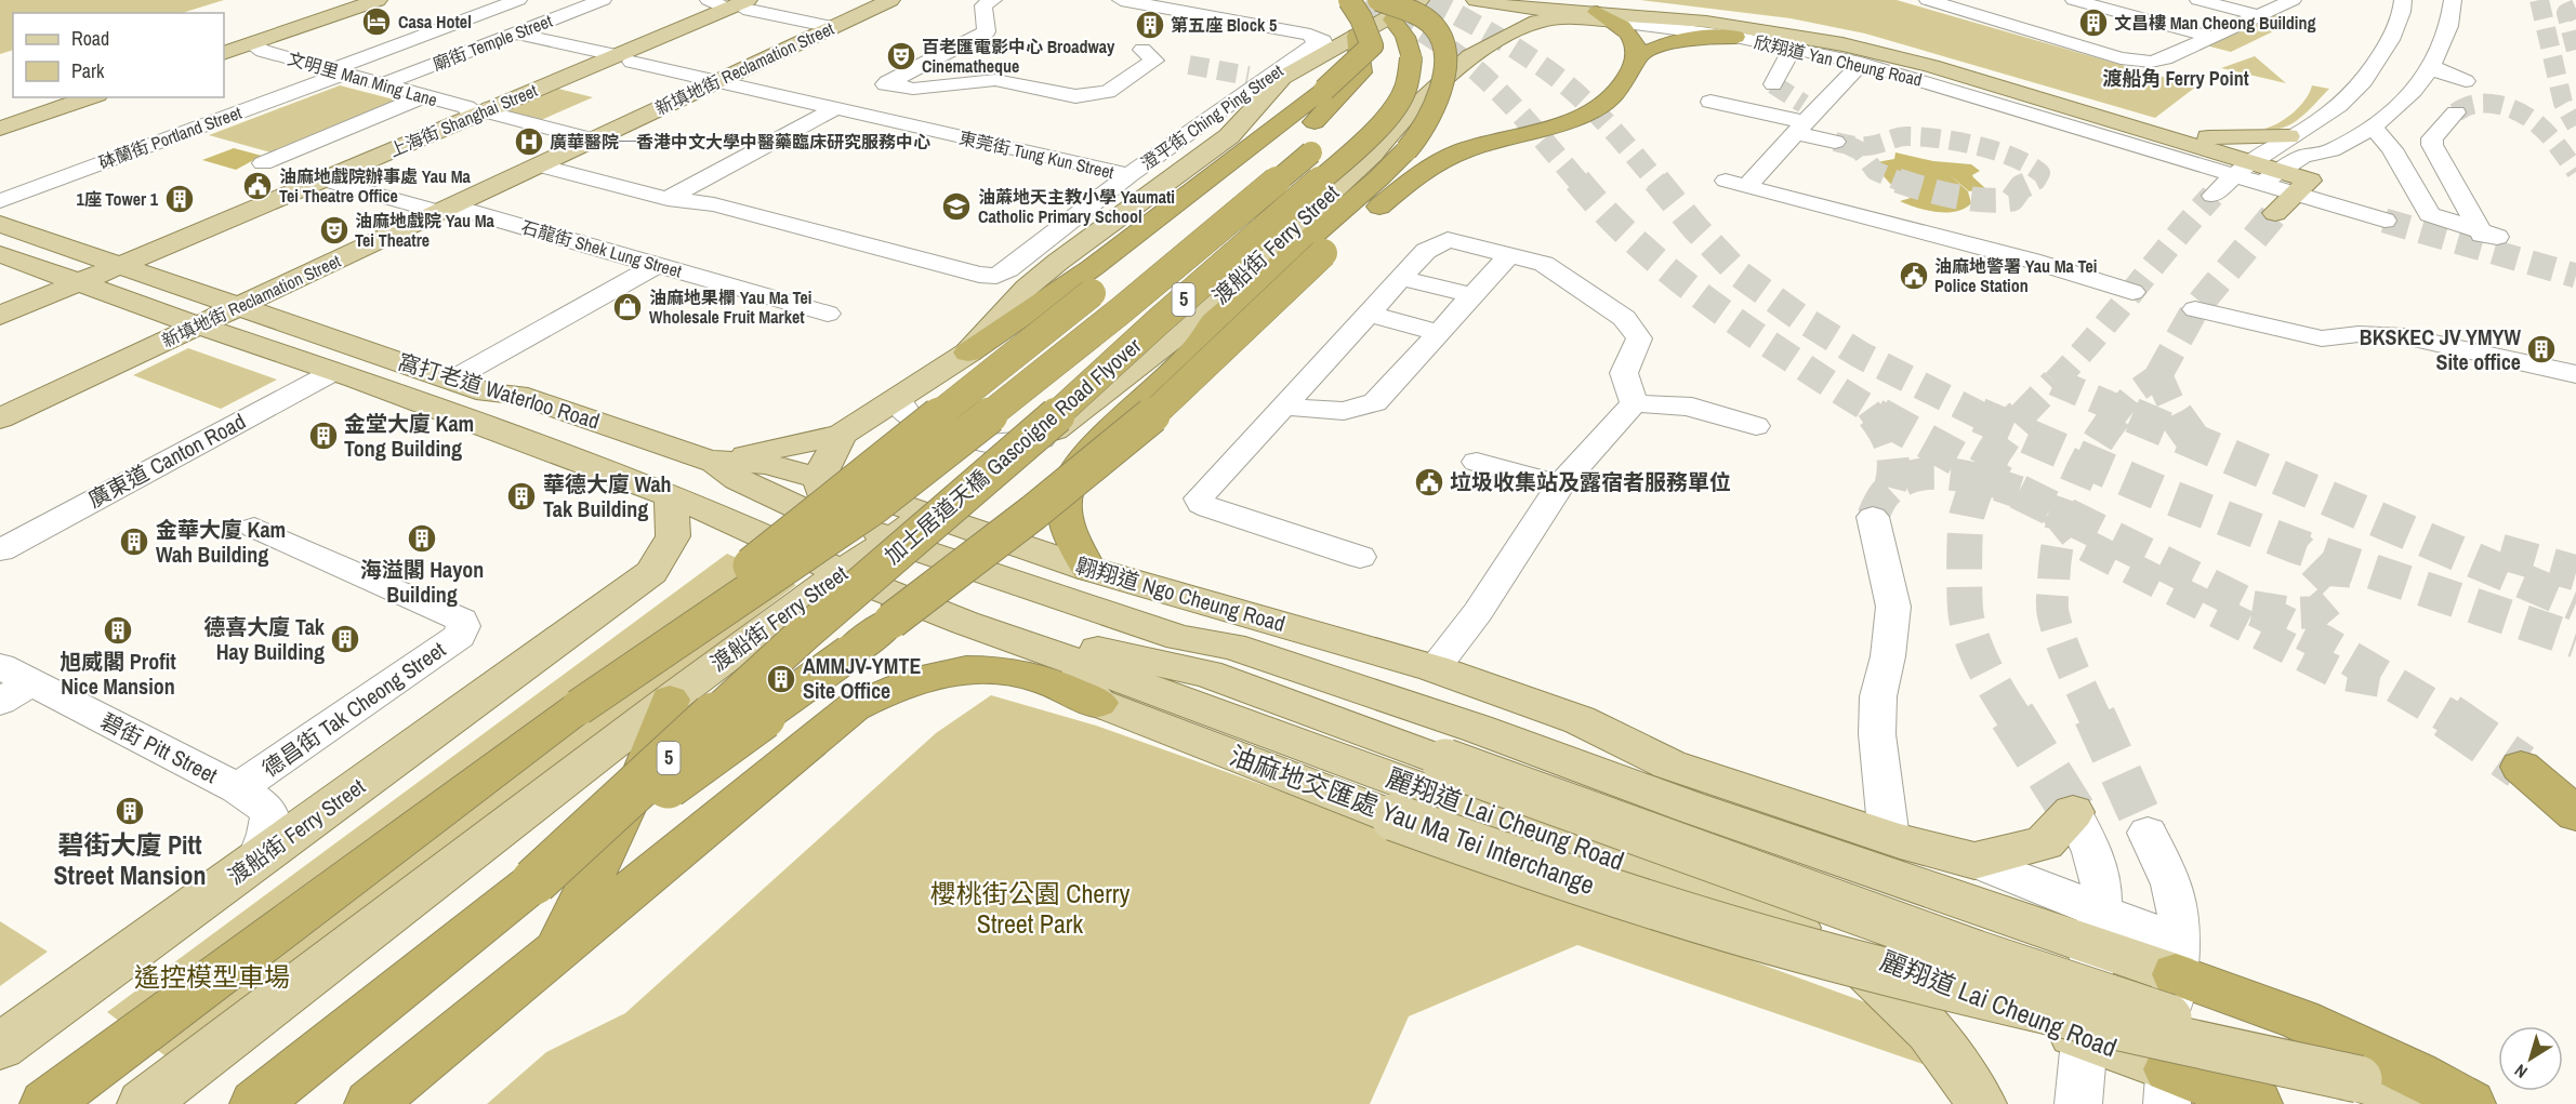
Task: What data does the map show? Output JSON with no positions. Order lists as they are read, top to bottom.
{
  "streets": {
    "highway": ["5", "加士居道天橋 Gascoigne Road Flyover"],
    "main road": [
      "欣翔道 Yan Cheung Road",
      "新填地街 Reclamation Street",
      "上海街 Shanghai Street",
      "渡船街 Ferry Street",
      "窩打老道 Waterloo Road",
      "翺翔道 Ngo Cheung Road",
      "麗翔道 Lai Cheung Road",
      "油麻地交匯處 Yau Ma Tei Interchange"
    ],
    "street": [
      "廟街 Temple Street",
      "文明里 Man Ming Lane",
      "澄平街 Ching Ping Street",
      "砵蘭街 Portland Street",
      "東莞街 Tung Kun Street",
      "石龍街 Shek Lung Street",
      "廣東道 Canton Road",
      "德昌街 Tak Cheong Street",
      "碧街 Pitt Street"
    ]
  },
  "crossings": [
    ["廟街 Temple Street", "文明里 Man Ming Lane"],
    ["廟街 Temple Street", "東莞街 Tung Kun Street"],
    ["欣翔道 Yan Cheung Road", "渡船街 Ferry Street"],
    ["新填地街 Reclamation Street", "文明里 Man Ming Lane"],
    ["新填地街 Reclamation Street", "東莞街 Tung Kun Street"],
    ["新填地街 Reclamation Street", "石龍街 Shek Lung Street"],
    ["新填地街 Reclamation Street", "窩打老道 Waterloo Road"],
    ["文明里 Man Ming Lane", "上海街 Shanghai Street"],
    ["文明里 Man Ming Lane", "砵蘭街 Portland Street"],
    ["文明里 Man Ming Lane", "石龍街 Shek Lung Street"],
    ["澄平街 Ching Ping Street", "東莞街 Tung Kun Street"],
    ["上海街 Shanghai Street", "東莞街 Tung Kun Street"],
    ["上海街 Shanghai Street", "石龍街 Shek Lung Street"],
    ["上海街 Shanghai Street", "窩打老道 Waterloo Road"],
    ["砵蘭街 Portland Street", "東莞街 Tung Kun Street"],
    ["渡船街 Ferry Street", "窩打老道 Waterloo Road"],
    ["渡船街 Ferry Street", "翺翔道 Ngo Cheung Road"],
    ["渡船街 Ferry Street", "碧街 Pitt Street"],
    ["渡船街 Ferry Street", "麗翔道 Lai Cheung Road"],
    ["5", "加士居道天橋 Gascoigne Road Flyover"],
    ["窩打老道 Waterloo Road", "廣東道 Canton Road"],
    ["窩打老道 Waterloo Road", "翺翔道 Ngo Cheung Road"],
    ["窩打老道 Waterloo Road", "麗翔道 Lai Cheung Road"],
    ["德昌街 Tak Cheong Street", "碧街 Pitt Street"]
  ],
  "districts": ["渡船角 Ferry Point"],
  "parks": ["櫻桃街公園 Cherry Street Park", "遙控模型車場"],
  "places": {
    "hotel": ["Casa Hotel"],
    "building": [
      "文昌樓 Man Cheong Building",
      "第五座 Block 5",
      "1座 Tower 1",
      "BKSKEC JV YMYW Site office",
      "金堂大廈 Kam Tong Building",
      "華德大廈 Wah Tak Building",
      "海溢閣 Hayon Building",
      "金華大廈 Kam Wah Building",
      "旭威閣 Profit Nice Mansion",
      "德喜大廈 Tak Hay Building",
      "AMMJV-YMTE Site Office",
      "碧街大廈 Pitt Street Mansion"
    ],
    "theatre": ["百老匯電影中心 Broadway Cinematheque", "油麻地戲院 Yau Ma Tei Theatre"],
    "hospital": ["廣華醫院─香港中文大學中醫藥臨床研究服務中心"],
    "public building": ["油麻地戲院辦事處 Yau Ma Tei Theatre Office", "油麻地警署 Yau Ma Tei Police Station", "垃圾收集站及露宿者服務單位"],
    "school or university": ["油蔴地天主教小學 Yaumati Catholic Primary School"],
    "shop": ["油麻地果欄 Yau Ma Tei Wholesale Fruit Market"]
  },
  "legend": ["Road", "Park"],
  "north": "bottom left"
}
